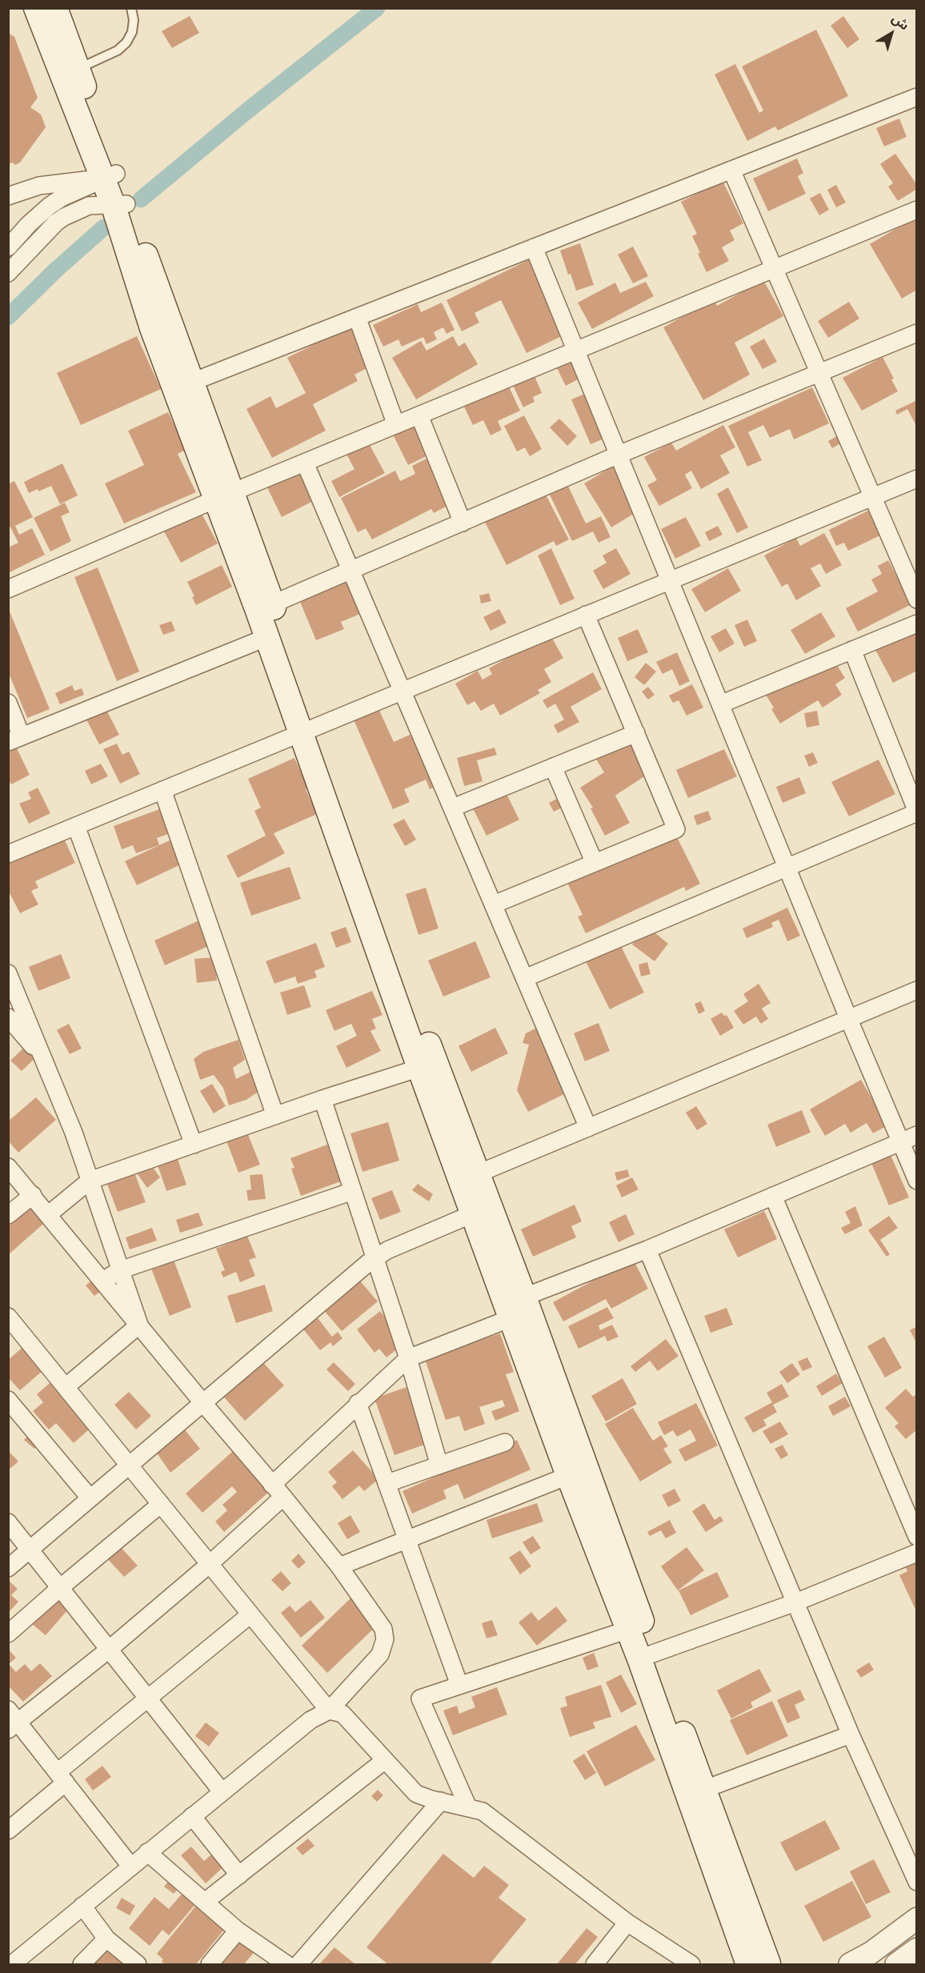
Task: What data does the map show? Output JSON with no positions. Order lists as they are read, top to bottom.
{
  "north": "top right"
}
